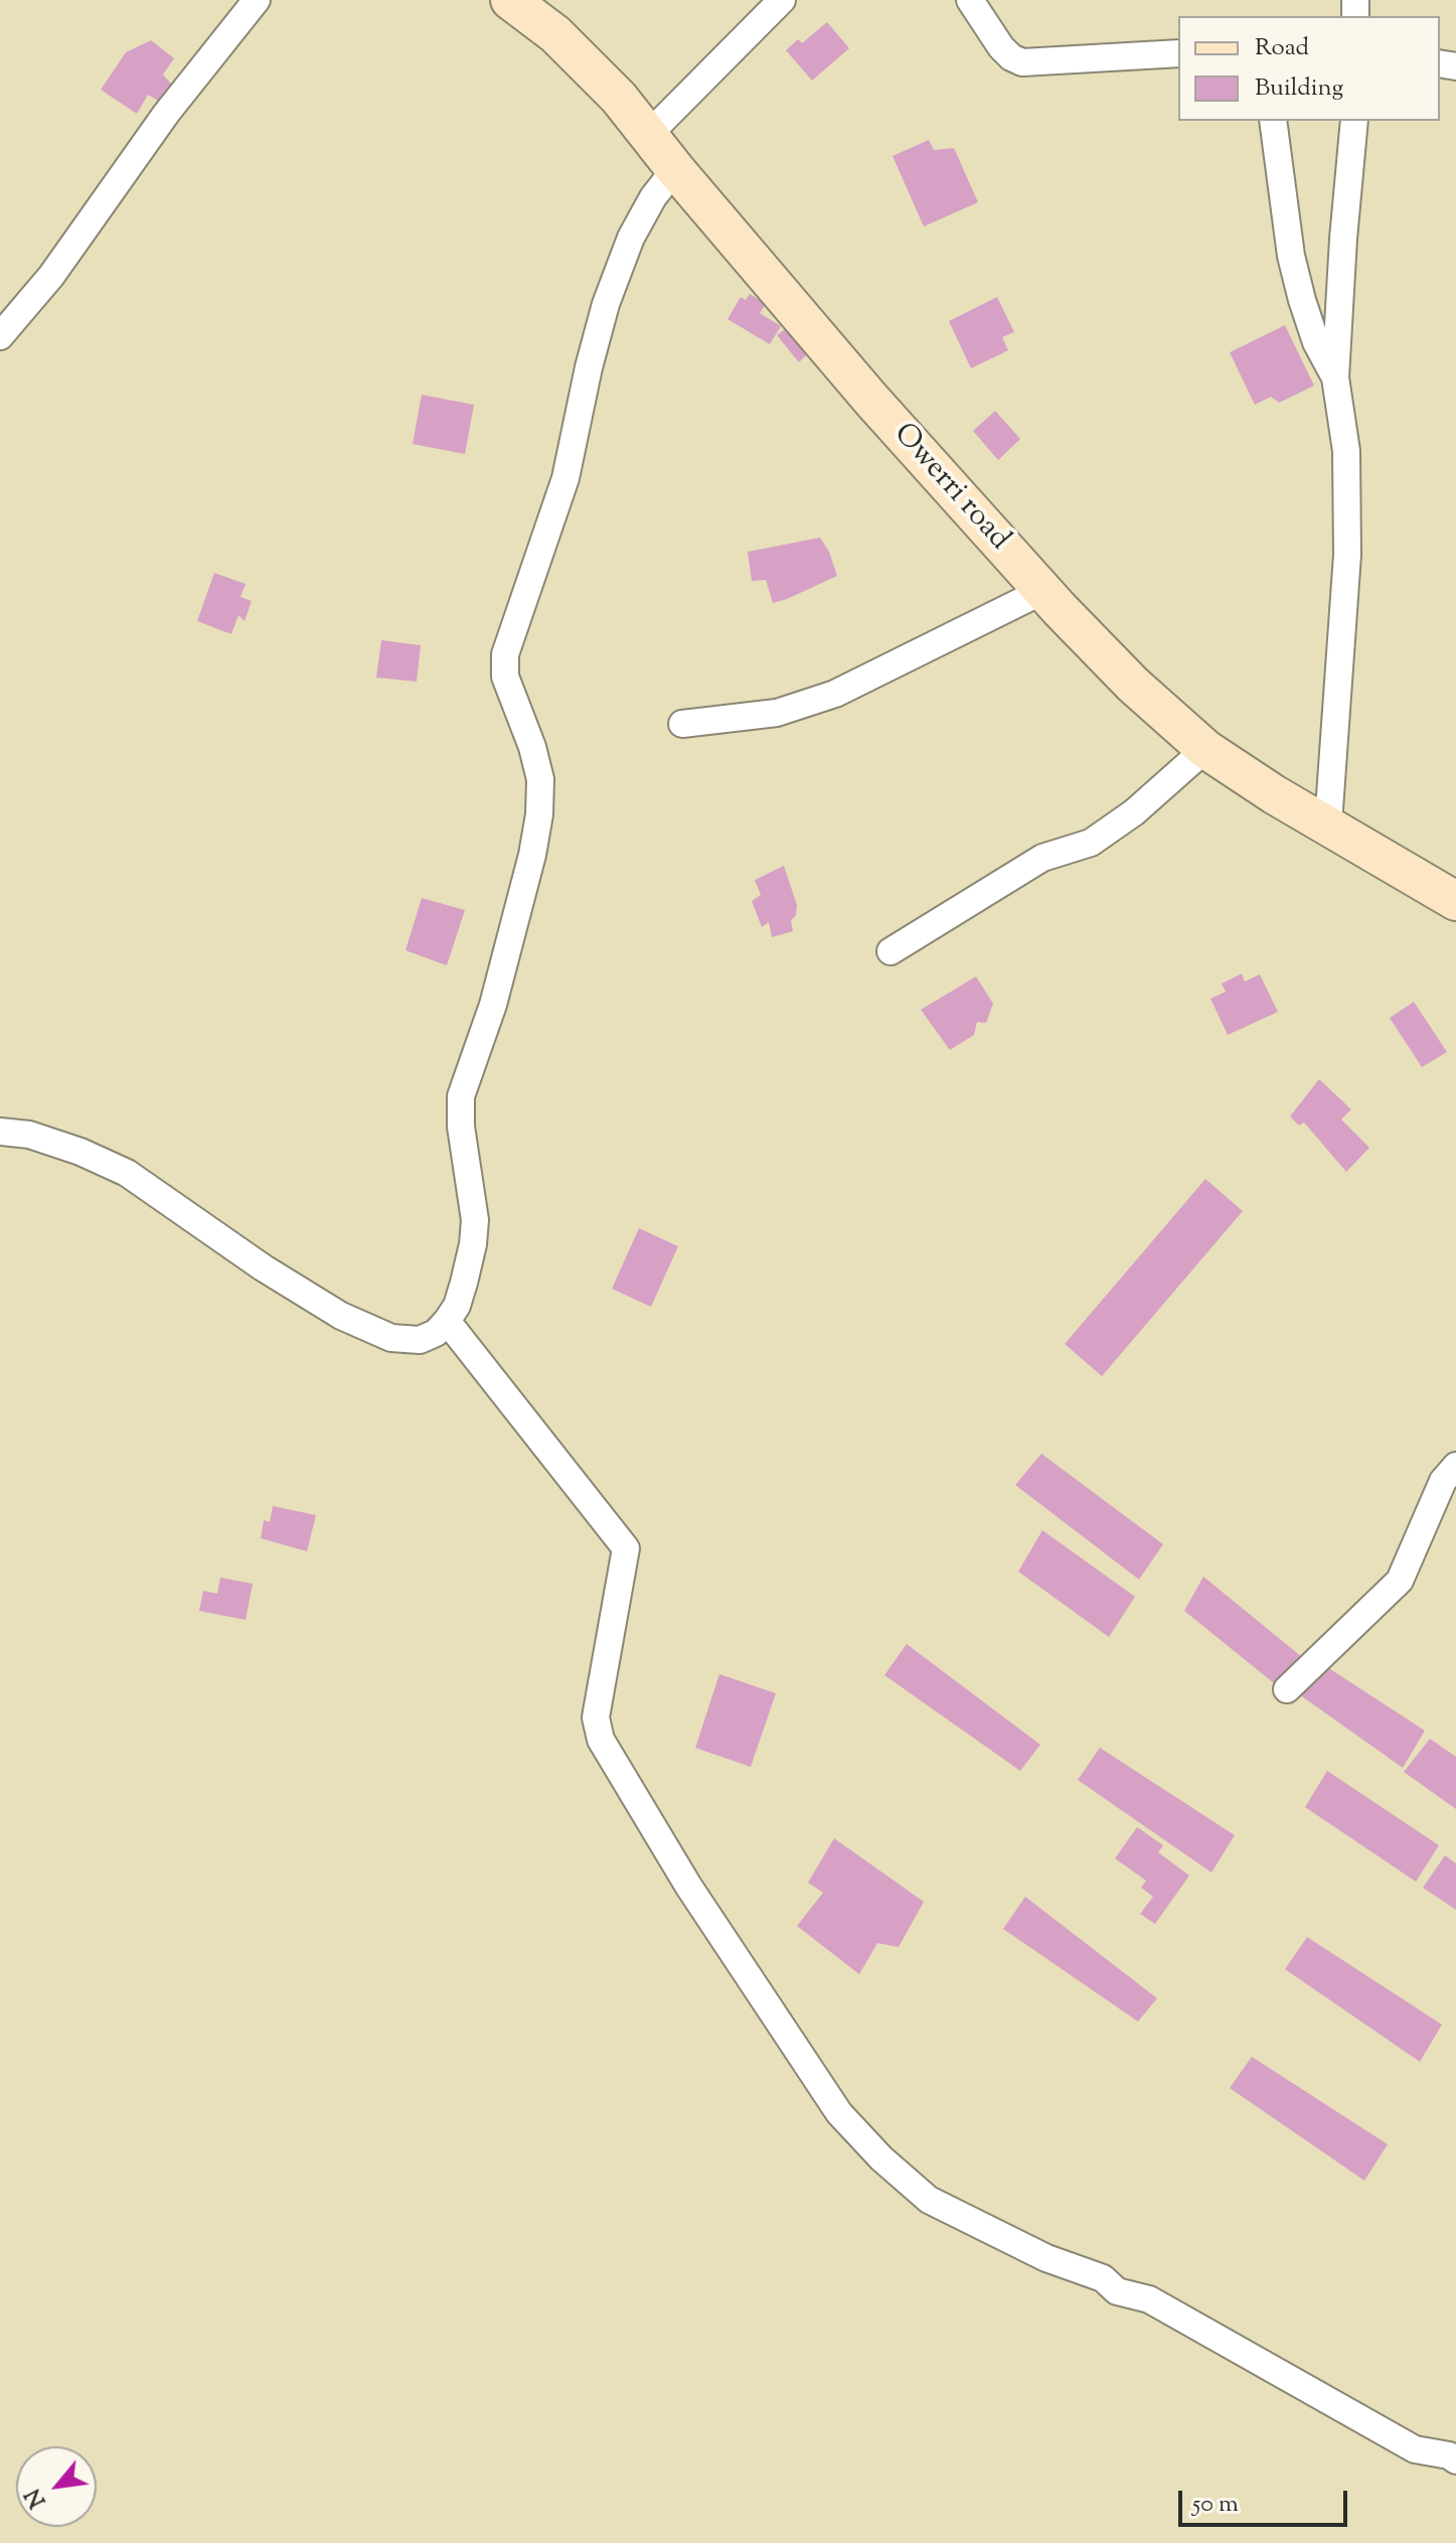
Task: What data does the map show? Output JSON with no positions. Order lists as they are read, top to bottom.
{
  "streets": {
    "main road": ["Owerri road"]
  },
  "legend": ["Road", "Building"],
  "scale_bar": "50 m",
  "north": "bottom left"
}
